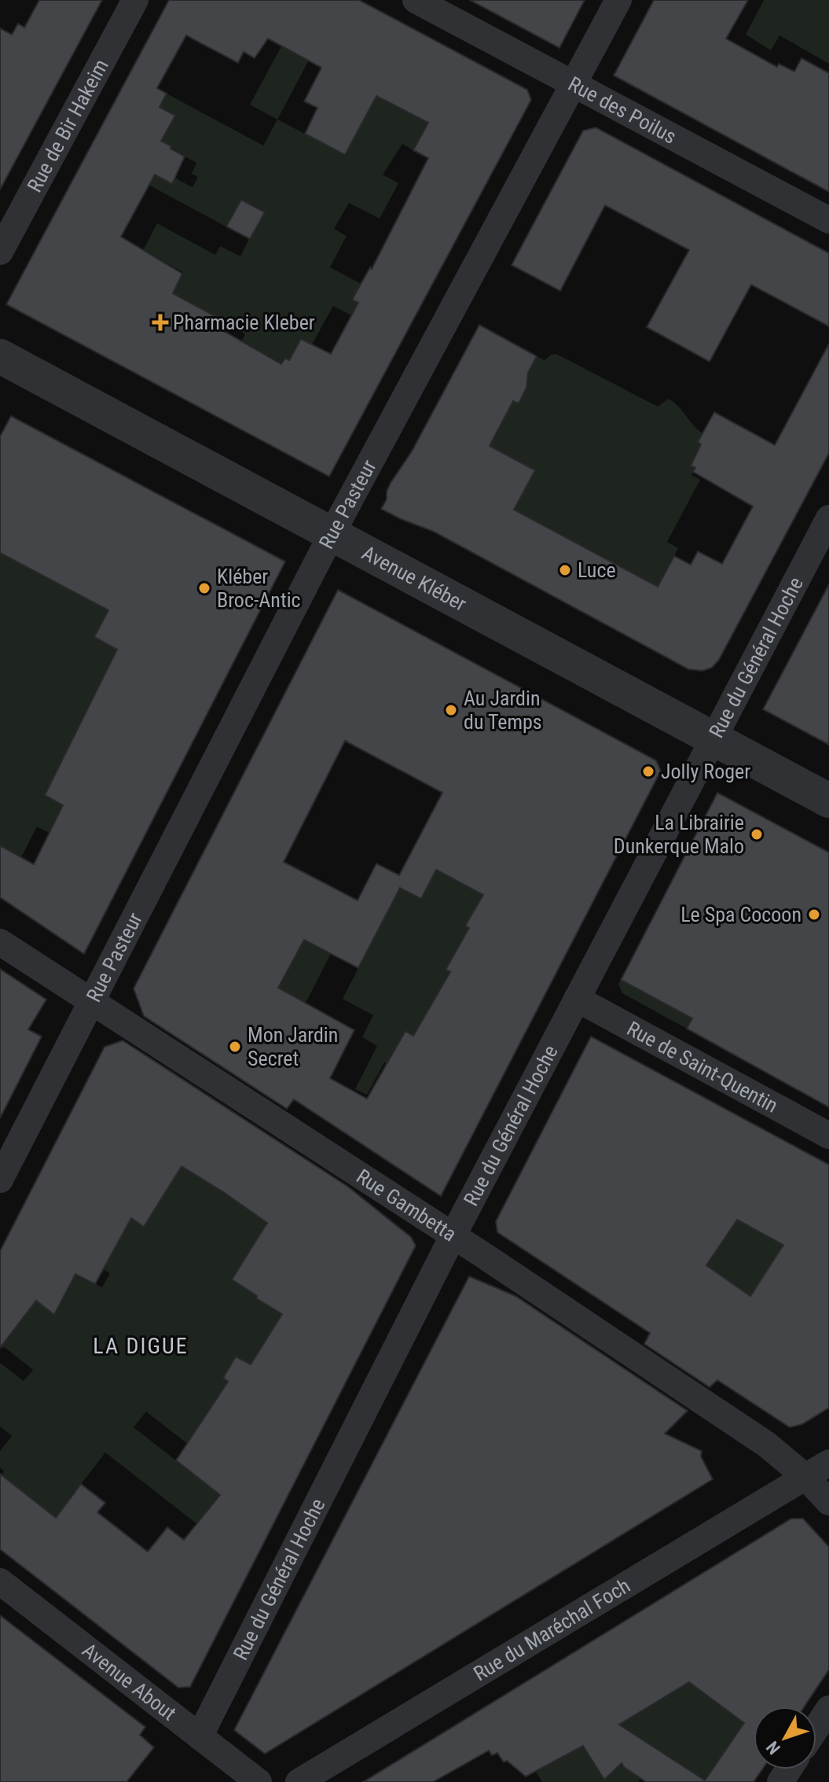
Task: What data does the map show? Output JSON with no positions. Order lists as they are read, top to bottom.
{
  "streets": {
    "street": [
      "Rue des Poilus",
      "Rue de Bir Hakeim",
      "Rue Pasteur",
      "Avenue Kléber",
      "Rue du Général Hoche",
      "Rue de Saint-Quentin",
      "Rue Gambetta",
      "Rue du Maréchal Foch",
      "Avenue About"
    ]
  },
  "crossings": [
    ["Rue des Poilus", "Rue Pasteur"],
    ["Rue Pasteur", "Avenue Kléber"],
    ["Rue Pasteur", "Rue Gambetta"],
    ["Avenue Kléber", "Rue du Général Hoche"],
    ["Rue du Général Hoche", "Rue de Saint-Quentin"],
    ["Rue du Général Hoche", "Rue Gambetta"],
    ["Rue du Général Hoche", "Avenue About"],
    ["Rue Gambetta", "Rue du Maréchal Foch"]
  ],
  "districts": ["LA DIGUE"],
  "places": {
    "health": ["Pharmacie Kleber"],
    "other": [
      "Luce",
      "Kléber Broc-Antic",
      "Au Jardin du Temps",
      "Jolly Roger",
      "La Librairie Dunkerque Malo",
      "Le Spa Cocoon",
      "Mon Jardin Secret"
    ]
  },
  "north": "bottom left"
}
